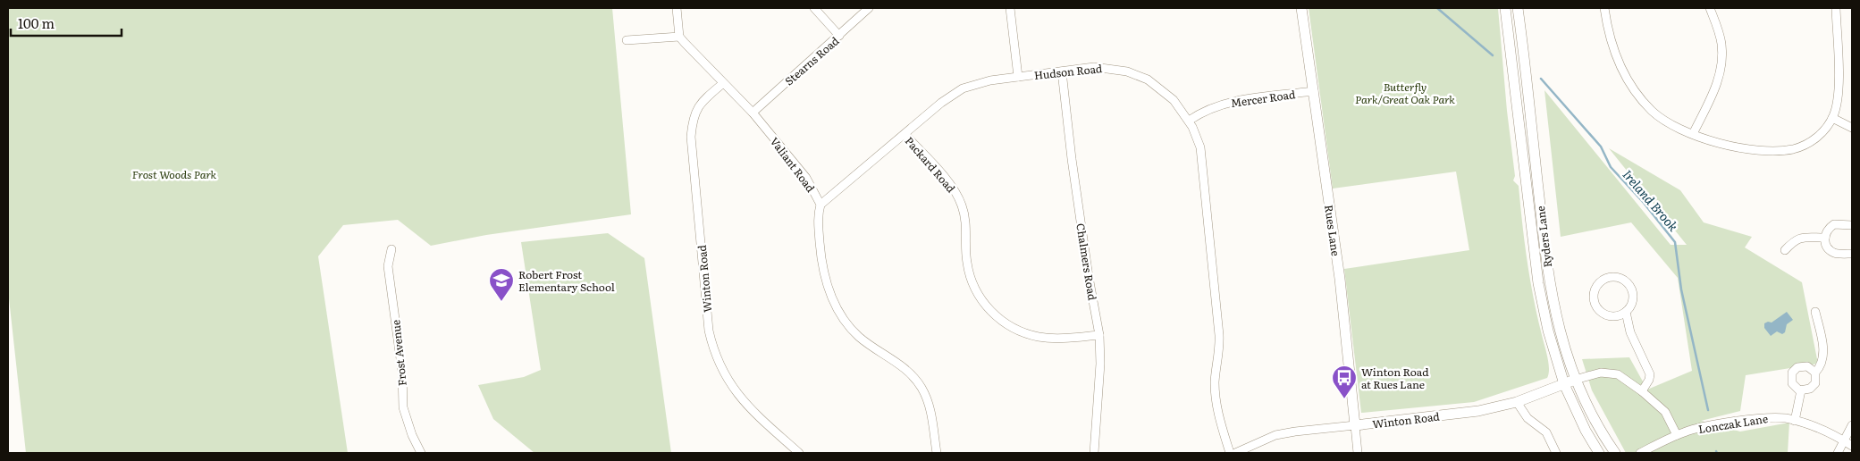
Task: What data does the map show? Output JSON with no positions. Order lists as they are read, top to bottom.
{
  "streets": {
    "main road": ["Rues Lane", "Ryders Lane", "Winton Road"],
    "street": [
      "Stearns Road",
      "Hudson Road",
      "Mercer Road",
      "Valiant Road",
      "Packard Road",
      "Chalmers Road",
      "Frost Avenue",
      "Lonczak Lane"
    ]
  },
  "crossings": [
    ["Stearns Road", "Valiant Road"],
    ["Hudson Road", "Mercer Road"],
    ["Hudson Road", "Valiant Road"],
    ["Hudson Road", "Packard Road"],
    ["Hudson Road", "Chalmers Road"],
    ["Mercer Road", "Rues Lane"],
    ["Valiant Road", "Winton Road"],
    ["Packard Road", "Chalmers Road"],
    ["Rues Lane", "Winton Road"],
    ["Ryders Lane", "Winton Road"]
  ],
  "water": ["Ireland Brook"],
  "parks": ["Butterfly Park/Great Oak Park", "Frost Woods Park"],
  "places": {
    "school or university": ["Robert Frost Elementary School"],
    "bus stop": ["Winton Road at Rues Lane"]
  },
  "scale_bar": "100 m"
}
